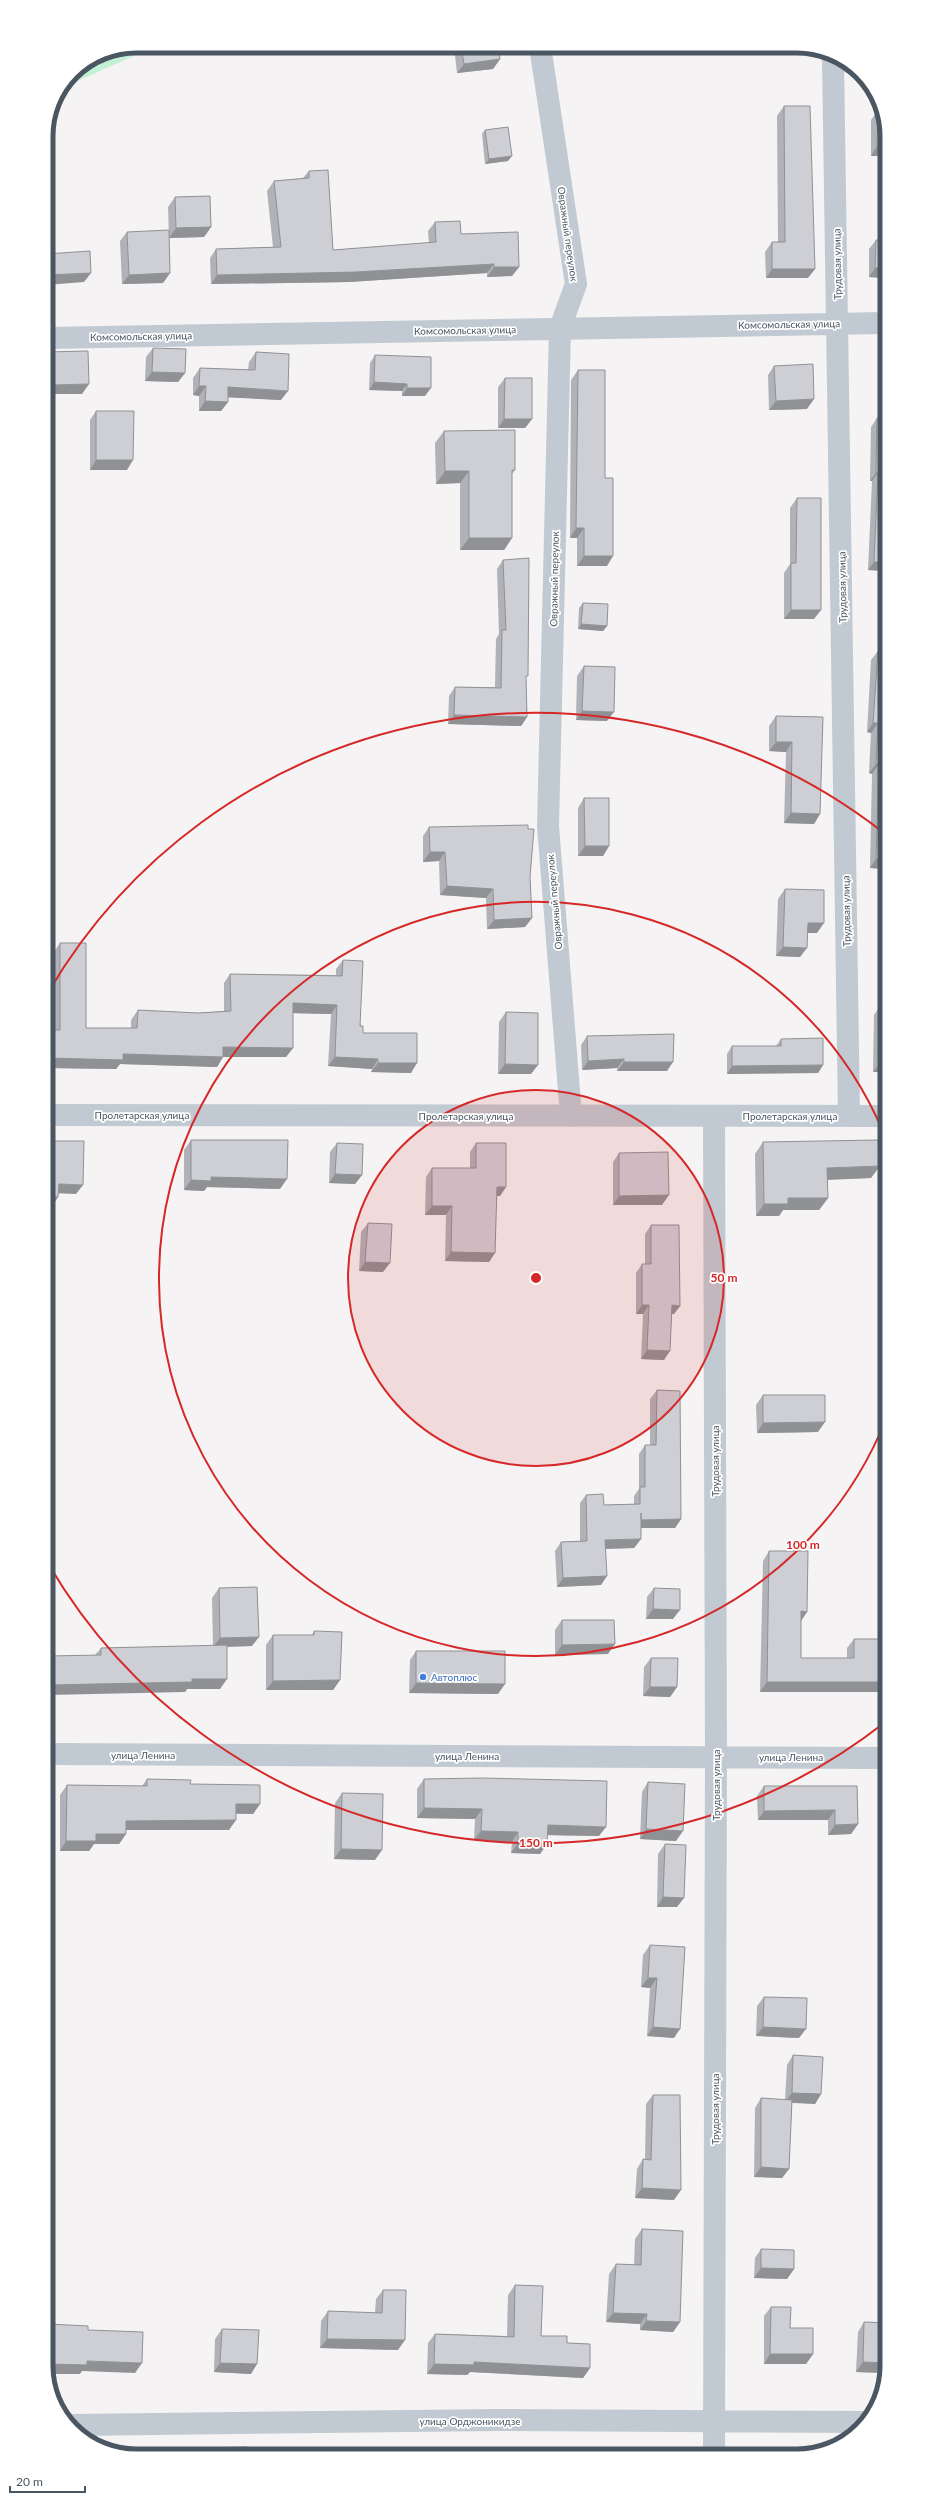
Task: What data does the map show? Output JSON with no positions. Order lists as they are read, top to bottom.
{
  "streets": {
    "street": [
      "Овражный переулок",
      "Трудовая улица",
      "Комсомольская улица",
      "Пролетарская улица",
      "улица Ленина",
      "улица Орджоникидзе"
    ]
  },
  "crossings": [
    ["Овражный переулок", "Комсомольская улица"],
    ["Овражный переулок", "Пролетарская улица"],
    ["Трудовая улица", "Комсомольская улица"],
    ["Трудовая улица", "Пролетарская улица"],
    ["Трудовая улица", "улица Ленина"],
    ["Трудовая улица", "улица Орджоникидзе"]
  ],
  "places": ["Автоплюс"],
  "scale_bar": "20 m",
  "rings": ["50 m", "100 m", "150 m"]
}
